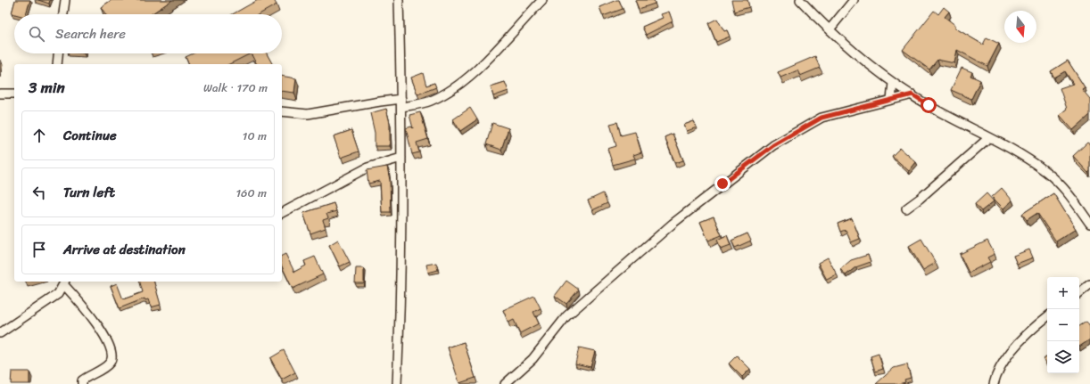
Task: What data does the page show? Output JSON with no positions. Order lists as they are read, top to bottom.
{
  "north": "bottom",
  "page": {
    "search": "Search here",
    "heading": ["3 min", "Walk · 170 m"],
    "list": [
      ["Continue", "10 m"],
      ["Turn left", "160 m"],
      "Arrive at destination"
    ],
    "map_buttons": ["+", "−"]
  }
}
